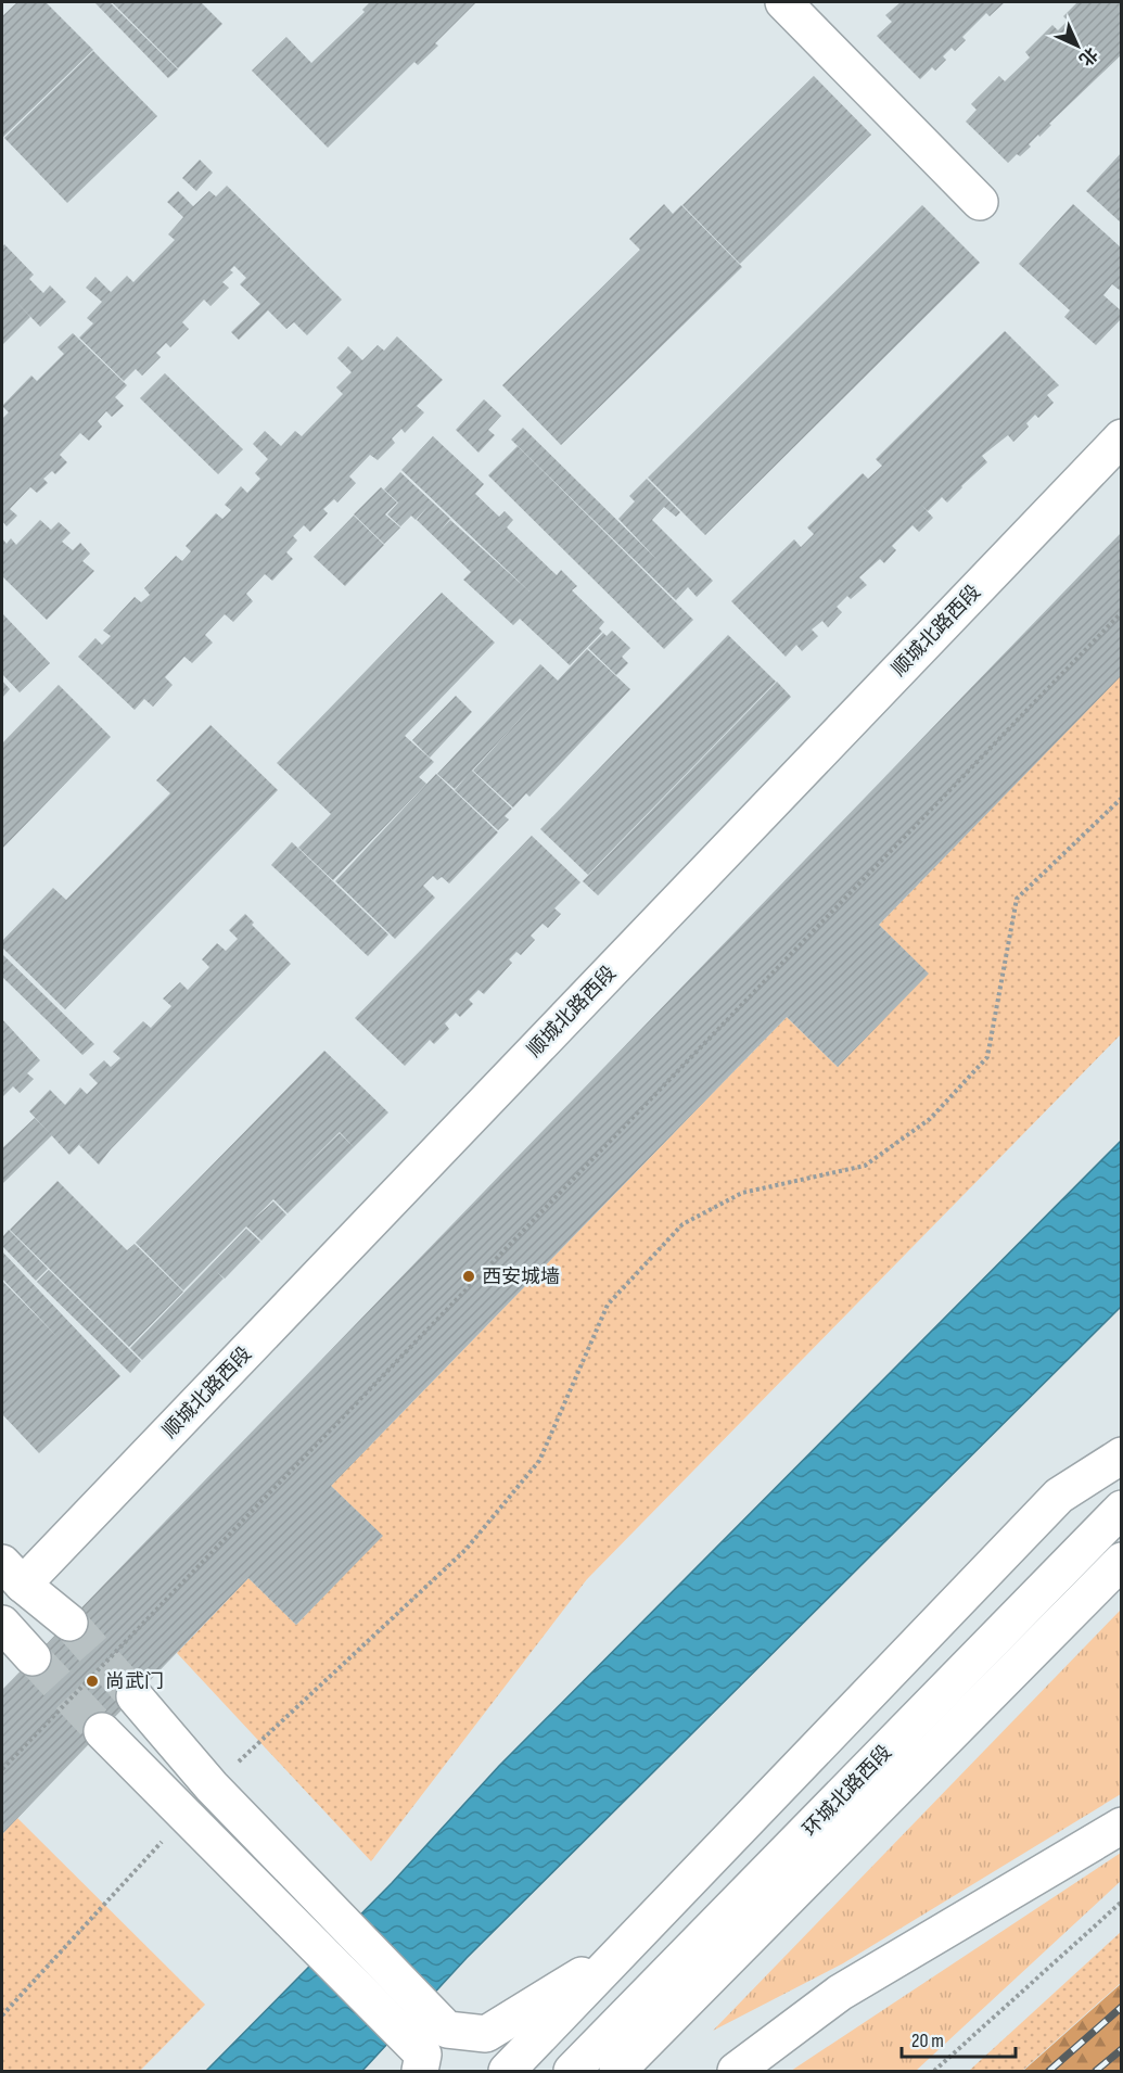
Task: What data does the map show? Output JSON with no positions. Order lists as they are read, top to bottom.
{
  "streets": {
    "main road": ["顺城北路西段", "环城北路西段"]
  },
  "places": ["西安城墙", "尚武门"],
  "scale_bar": "20 m",
  "north": "bottom right"
}
